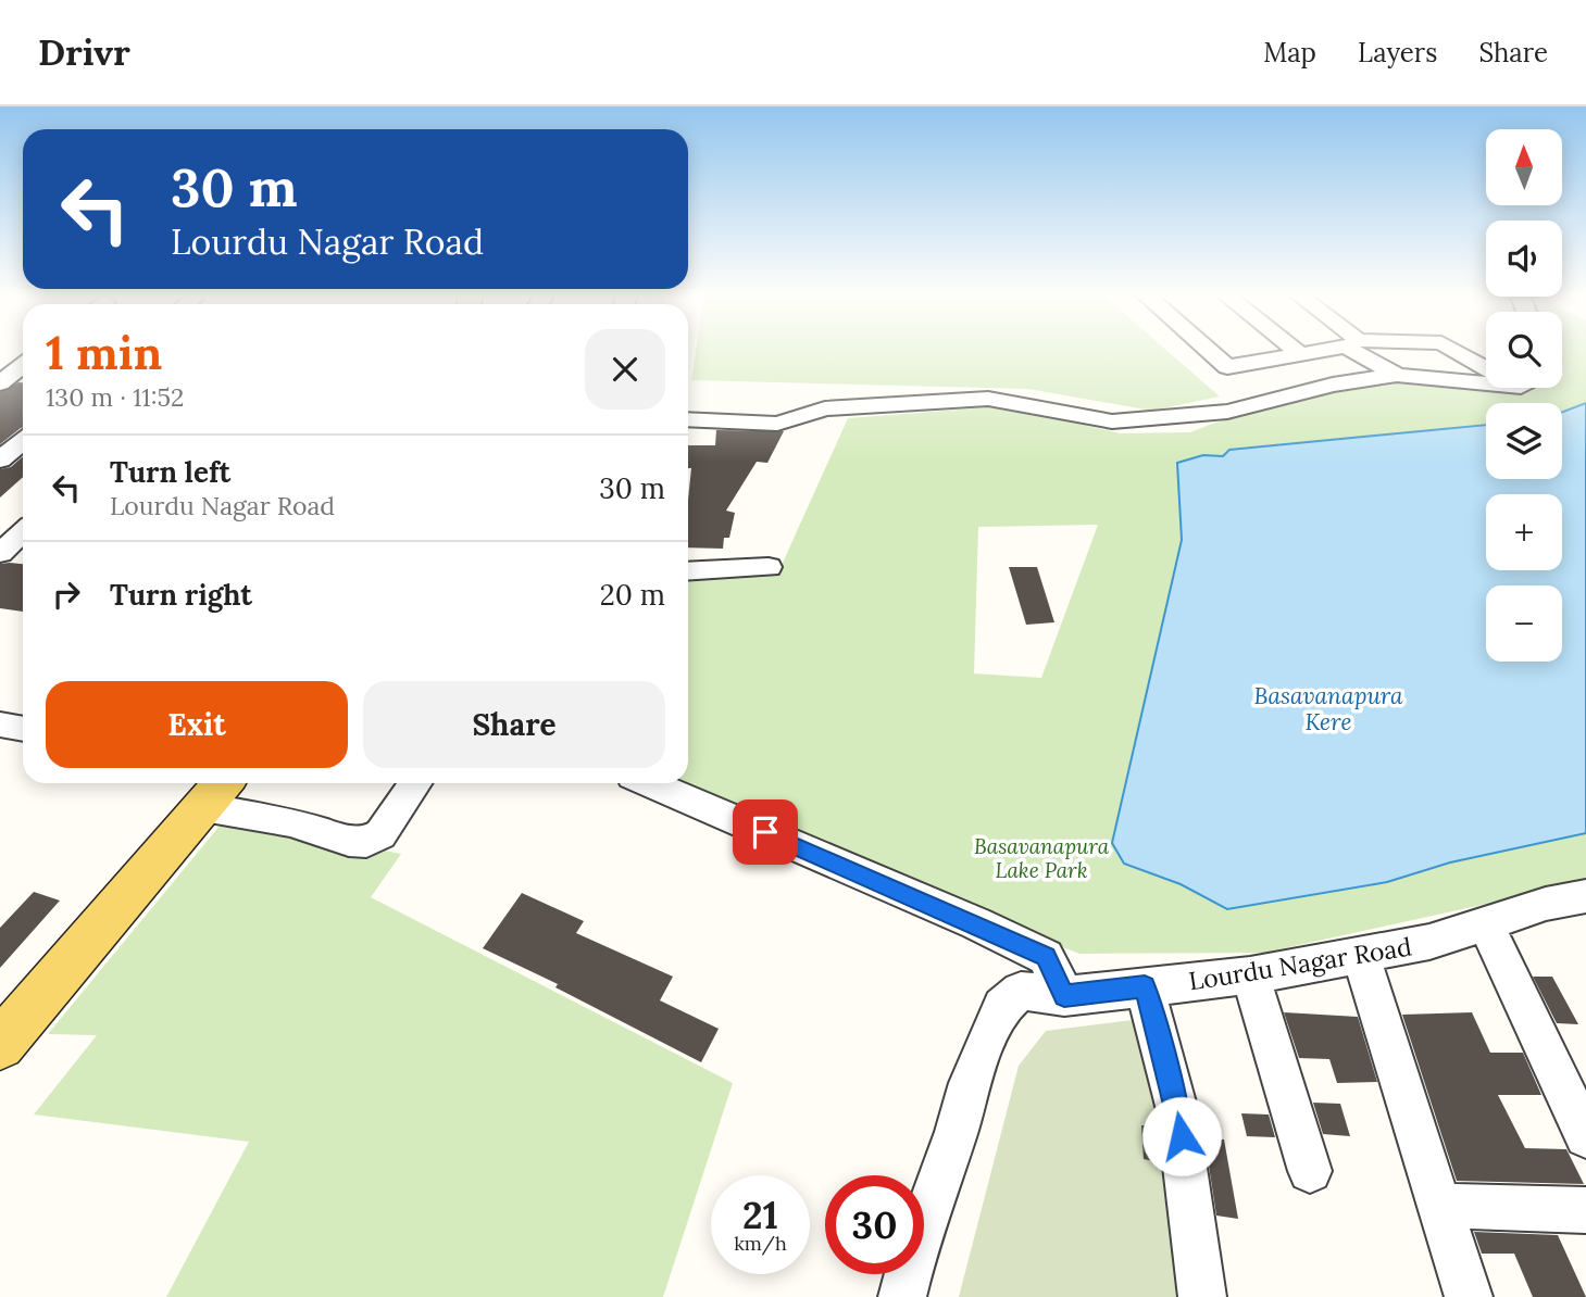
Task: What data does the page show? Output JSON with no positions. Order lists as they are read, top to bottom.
{
  "streets": {
    "street": ["Lourdu Nagar Road"]
  },
  "water": ["Basavanapura Kere"],
  "parks": ["Basavanapura Lake Park"],
  "north": "top",
  "page": {
    "header": "Drivr",
    "nav": ["Map", "Layers", "Share"],
    "map_buttons": ["+", "−"],
    "turn": ["30 m", "Lourdu Nagar Road"],
    "heading": ["1 min", "130 m · 11:52"],
    "list": [
      {
        "name": "Turn left",
        "note": "Lourdu Nagar Road",
        "value": "30 m"
      },
      {
        "name": "Turn right",
        "value": "20 m"
      }
    ],
    "buttons": ["Exit", "Share"],
    "speed": "21 km/h",
    "limit": "30"
  }
}
